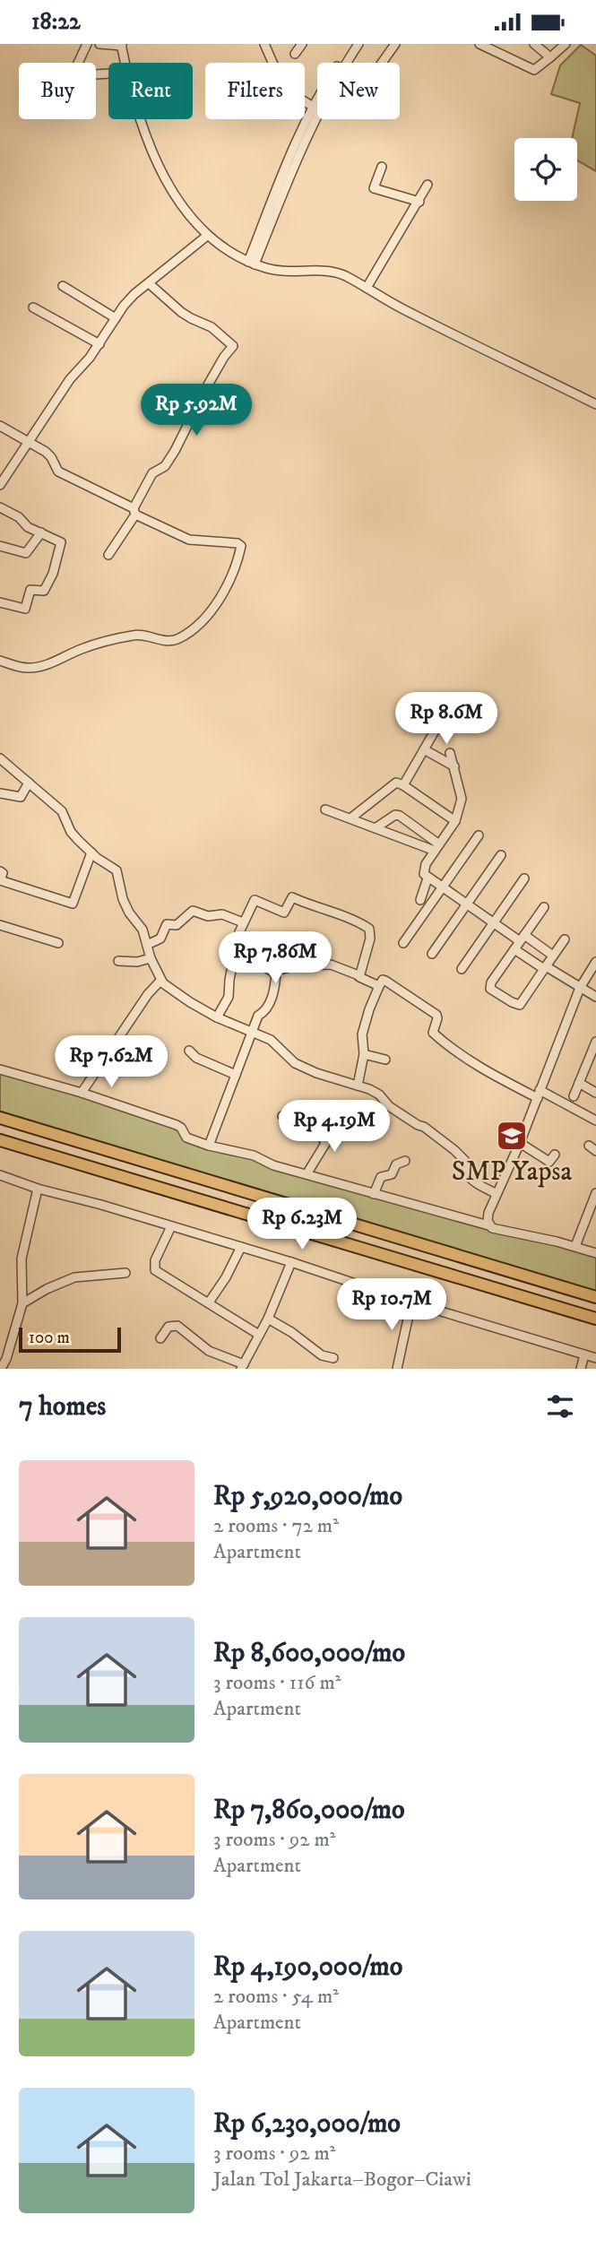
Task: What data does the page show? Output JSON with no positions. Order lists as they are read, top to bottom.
{
  "places": {
    "school or university": ["SMP Yapsa"]
  },
  "scale_bar": "100 m",
  "page": {
    "status": "18:22",
    "chip": [
      "Buy",
      "Rent",
      "Filters",
      "New"
    ],
    "price": [
      "Rp 5.92M",
      "Rp 8.6M",
      "Rp 7.86M",
      "Rp 7.62M",
      "Rp 4.19M",
      "Rp 6.23M",
      "Rp 10.7M"
    ],
    "scale": "100 m",
    "heading": "7 homes",
    "list": [
      {
        "name": "Rp 5,920,000/mo",
        "note": "2 rooms · 72 m² · Apartment"
      },
      {
        "name": "Rp 8,600,000/mo",
        "note": "3 rooms · 116 m² · Apartment"
      },
      {
        "name": "Rp 7,860,000/mo",
        "note": "3 rooms · 92 m² · Apartment"
      },
      {
        "name": "Rp 4,190,000/mo",
        "note": "2 rooms · 54 m² · Apartment"
      },
      {
        "name": "Rp 6,230,000/mo",
        "note": "3 rooms · 92 m² · Jalan Tol Jakarta–Bogor–Ciawi"
      }
    ]
  }
}
